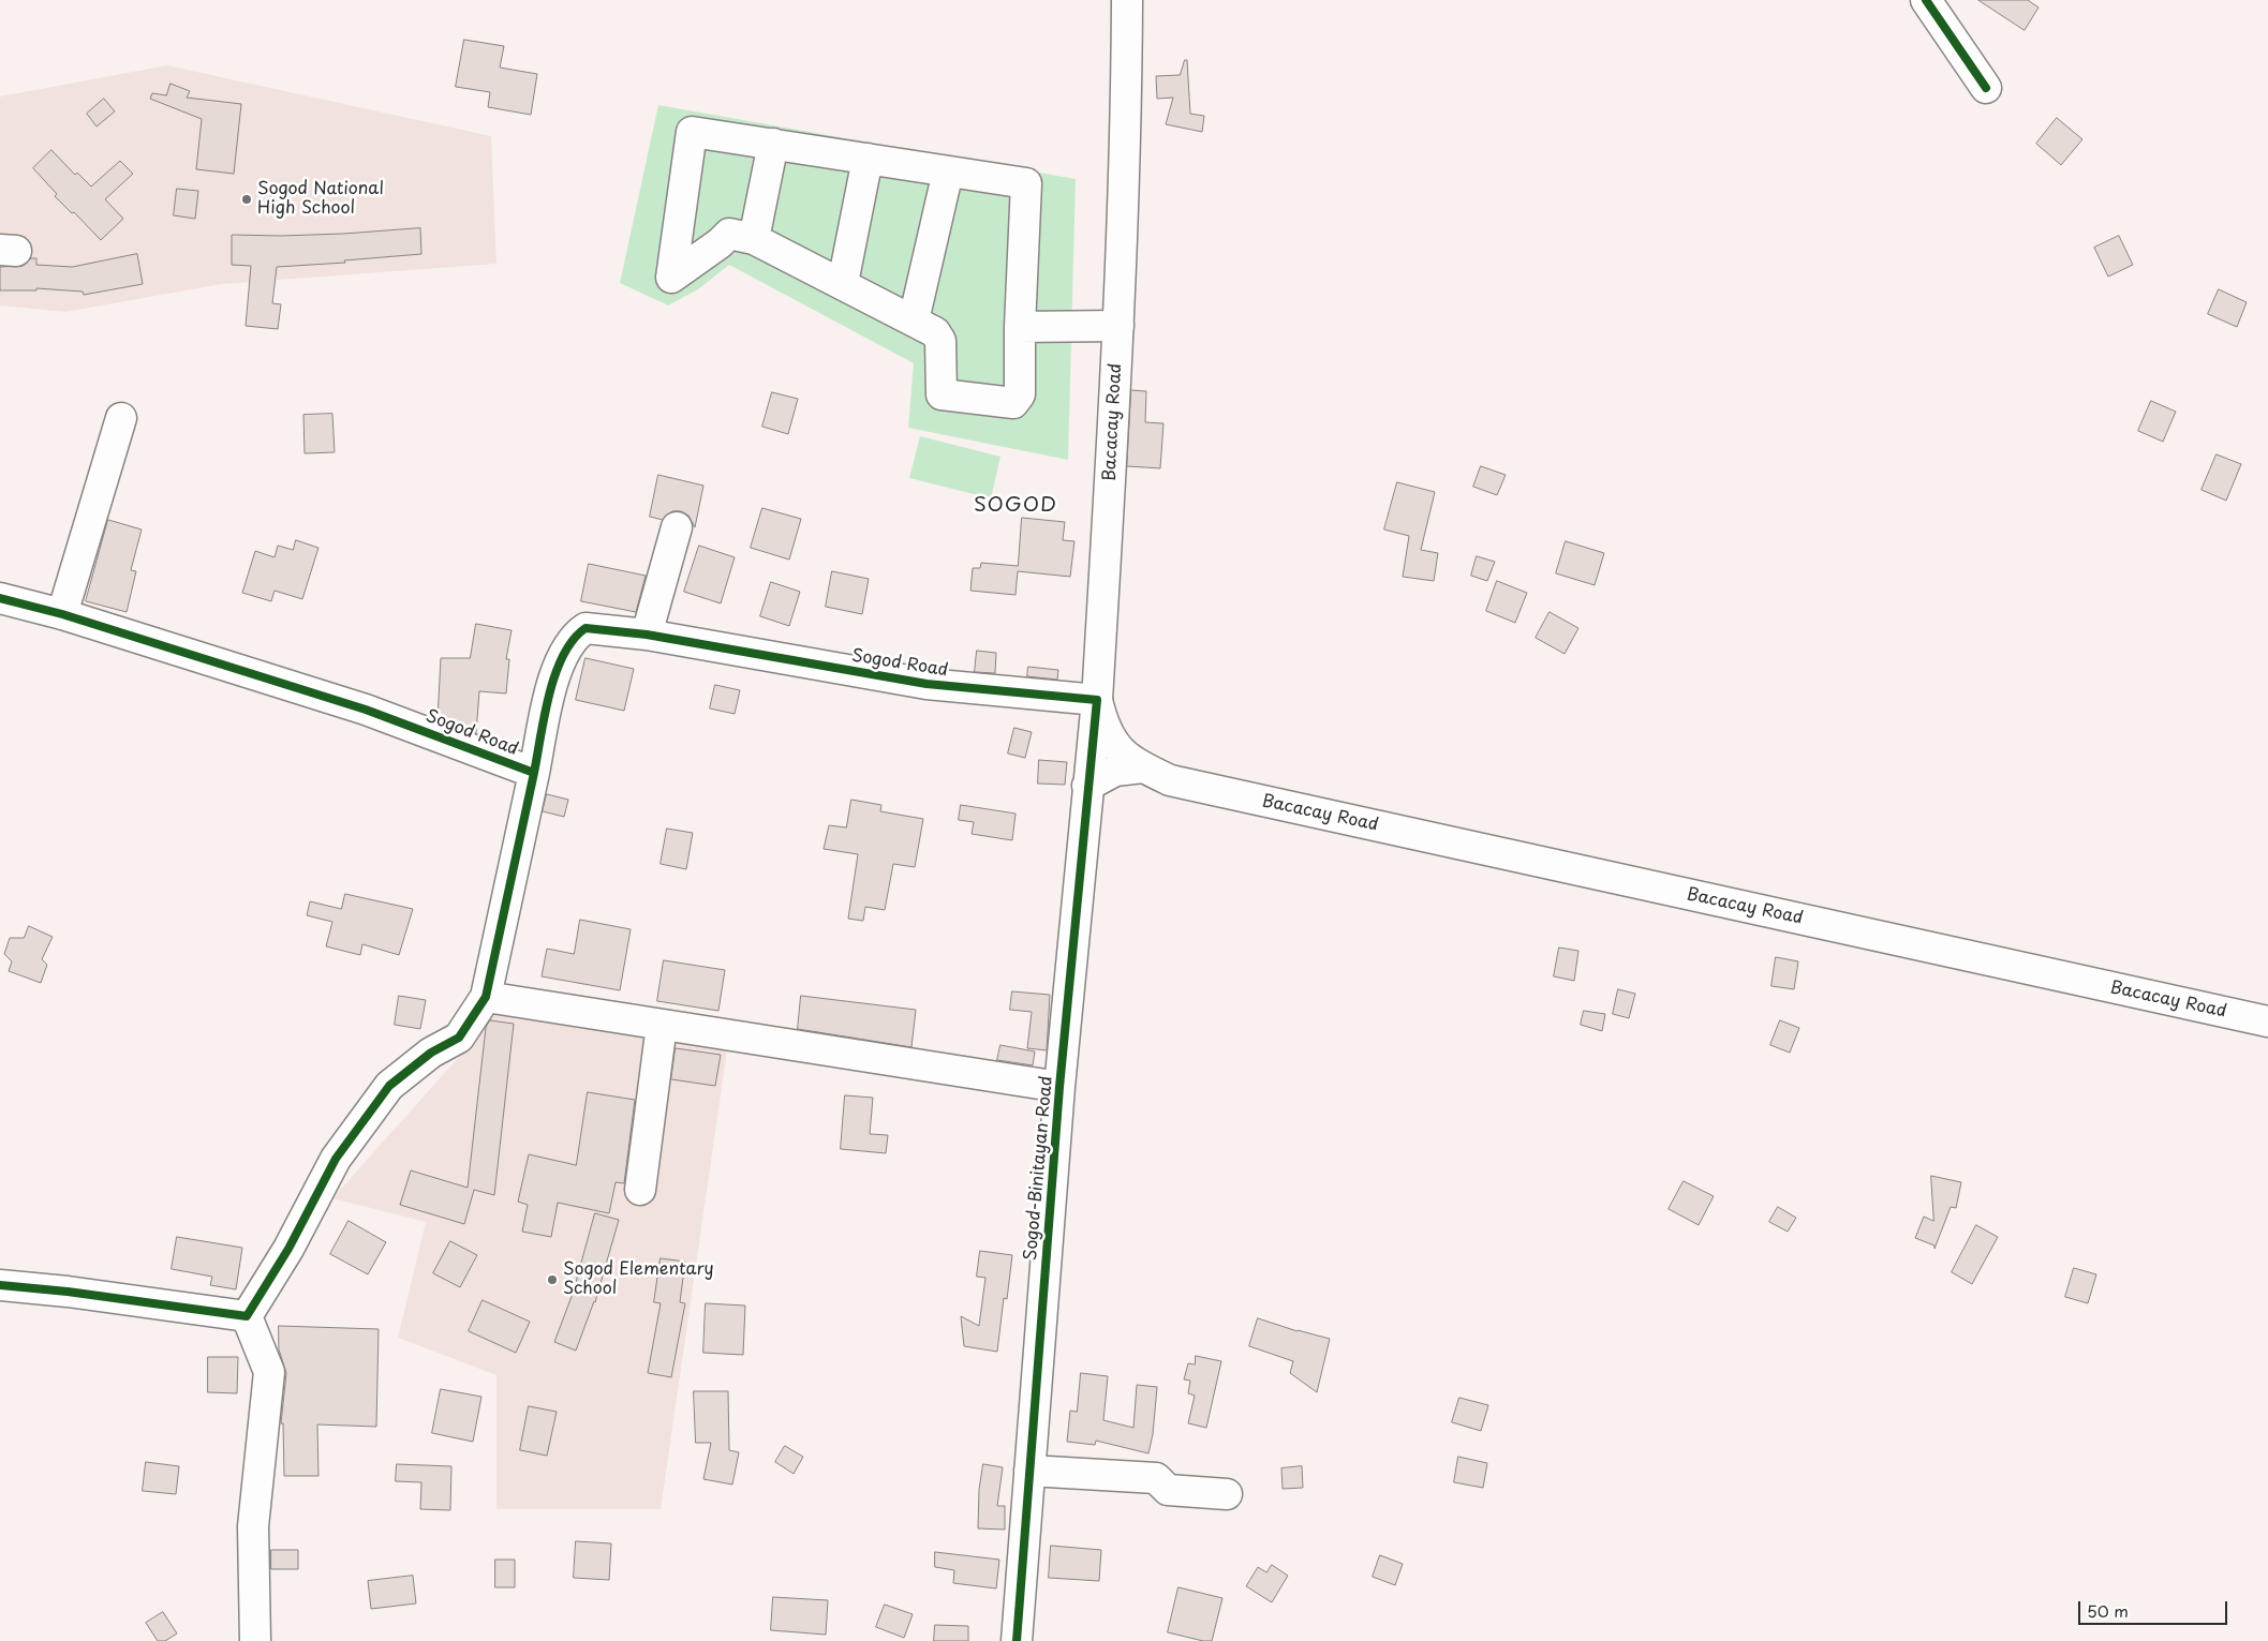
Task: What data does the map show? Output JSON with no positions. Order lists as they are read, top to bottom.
{
  "streets": {
    "street": ["Bacacay Road", "Sogod Road", "Sogod-Binitayan Road"]
  },
  "crossings": [
    ["Bacacay Road", "Sogod Road"],
    ["Bacacay Road", "Sogod-Binitayan Road"],
    ["Sogod Road", "Sogod-Binitayan Road"]
  ],
  "districts": ["SOGOD"],
  "places": ["Sogod National High School", "Sogod Elementary School"],
  "scale_bar": "50 m"
}
